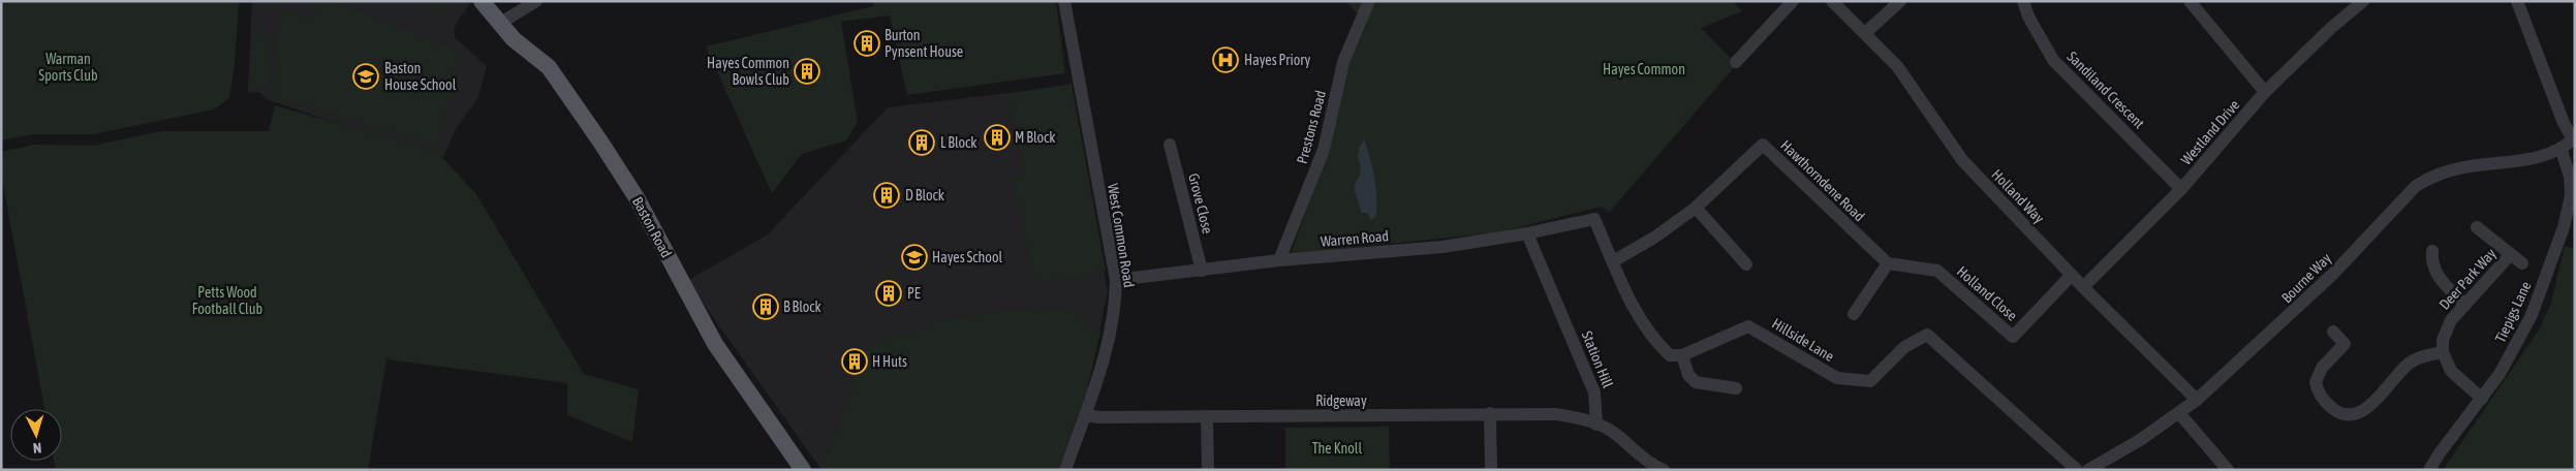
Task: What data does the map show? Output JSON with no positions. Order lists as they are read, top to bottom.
{
  "streets": {
    "main road": ["Baston Road"],
    "street": [
      "Sandiland Crescent",
      "Prestons Road",
      "Westland Drive",
      "Hawthorndene Road",
      "Holland Way",
      "Grove Close",
      "West Common Road",
      "Warren Road",
      "Bourne Way",
      "Deer Park Way",
      "Holland Close",
      "Tiepigs Lane",
      "Hillside Lane",
      "Station Hill",
      "Ridgeway"
    ]
  },
  "crossings": [
    ["Sandiland Crescent", "Westland Drive"],
    ["Prestons Road", "Warren Road"],
    ["Westland Drive", "Holland Way"],
    ["Hawthorndene Road", "Warren Road"],
    ["Hawthorndene Road", "Holland Close"],
    ["Holland Way", "Bourne Way"],
    ["Holland Way", "Holland Close"],
    ["Grove Close", "Warren Road"],
    ["West Common Road", "Warren Road"],
    ["West Common Road", "Ridgeway"],
    ["Warren Road", "Station Hill"],
    ["Bourne Way", "Tiepigs Lane"],
    ["Station Hill", "Ridgeway"]
  ],
  "parks": [
    "Warman Sports Club",
    "Hayes Common",
    "Petts Wood Football Club",
    "The Knoll"
  ],
  "places": {
    "building": [
      "Burton Pynsent House",
      "Hayes Common Bowls Club",
      "M Block",
      "L Block",
      "D Block",
      "PE",
      "B Block",
      "H Huts"
    ],
    "hospital": ["Hayes Priory"],
    "school or university": ["Baston House School", "Hayes School"]
  },
  "north": "bottom"
}
